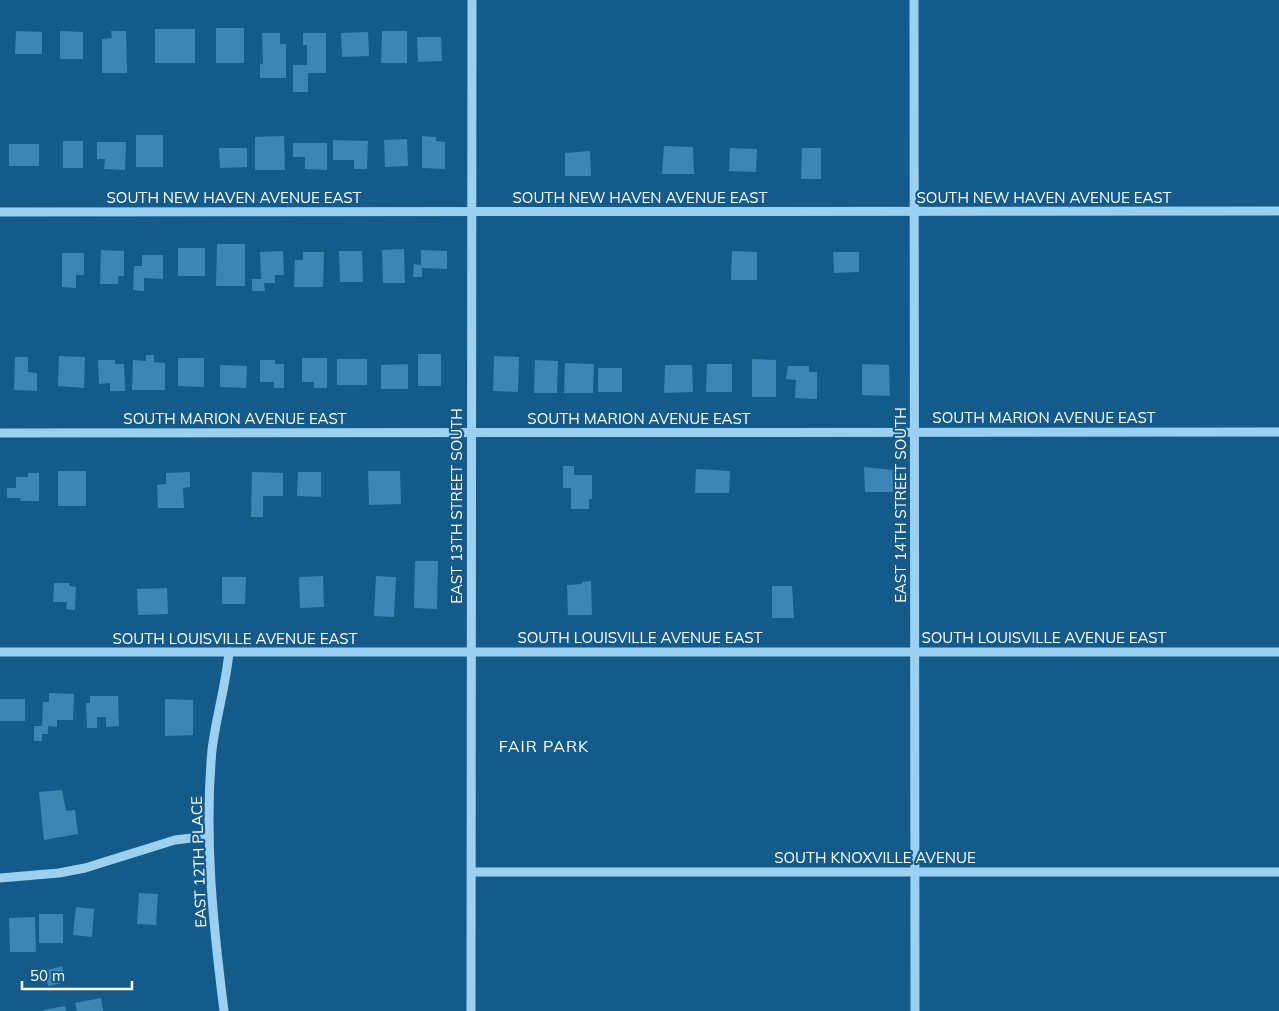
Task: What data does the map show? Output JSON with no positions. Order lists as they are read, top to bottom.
{
  "streets": {
    "street": [
      "SOUTH NEW HAVEN AVENUE EAST",
      "SOUTH MARION AVENUE EAST",
      "EAST 14TH STREET SOUTH",
      "EAST 13TH STREET SOUTH",
      "SOUTH LOUISVILLE AVENUE EAST",
      "SOUTH KNOXVILLE AVENUE",
      "EAST 12TH PLACE"
    ]
  },
  "crossings": [
    ["SOUTH NEW HAVEN AVENUE EAST", "EAST 14TH STREET SOUTH"],
    ["SOUTH NEW HAVEN AVENUE EAST", "EAST 13TH STREET SOUTH"],
    ["SOUTH MARION AVENUE EAST", "EAST 14TH STREET SOUTH"],
    ["SOUTH MARION AVENUE EAST", "EAST 13TH STREET SOUTH"],
    ["EAST 14TH STREET SOUTH", "SOUTH LOUISVILLE AVENUE EAST"],
    ["EAST 14TH STREET SOUTH", "SOUTH KNOXVILLE AVENUE"],
    ["EAST 13TH STREET SOUTH", "SOUTH LOUISVILLE AVENUE EAST"],
    ["EAST 13TH STREET SOUTH", "SOUTH KNOXVILLE AVENUE"],
    ["SOUTH LOUISVILLE AVENUE EAST", "EAST 12TH PLACE"]
  ],
  "districts": ["FAIR PARK"],
  "scale_bar": "50 m"
}
